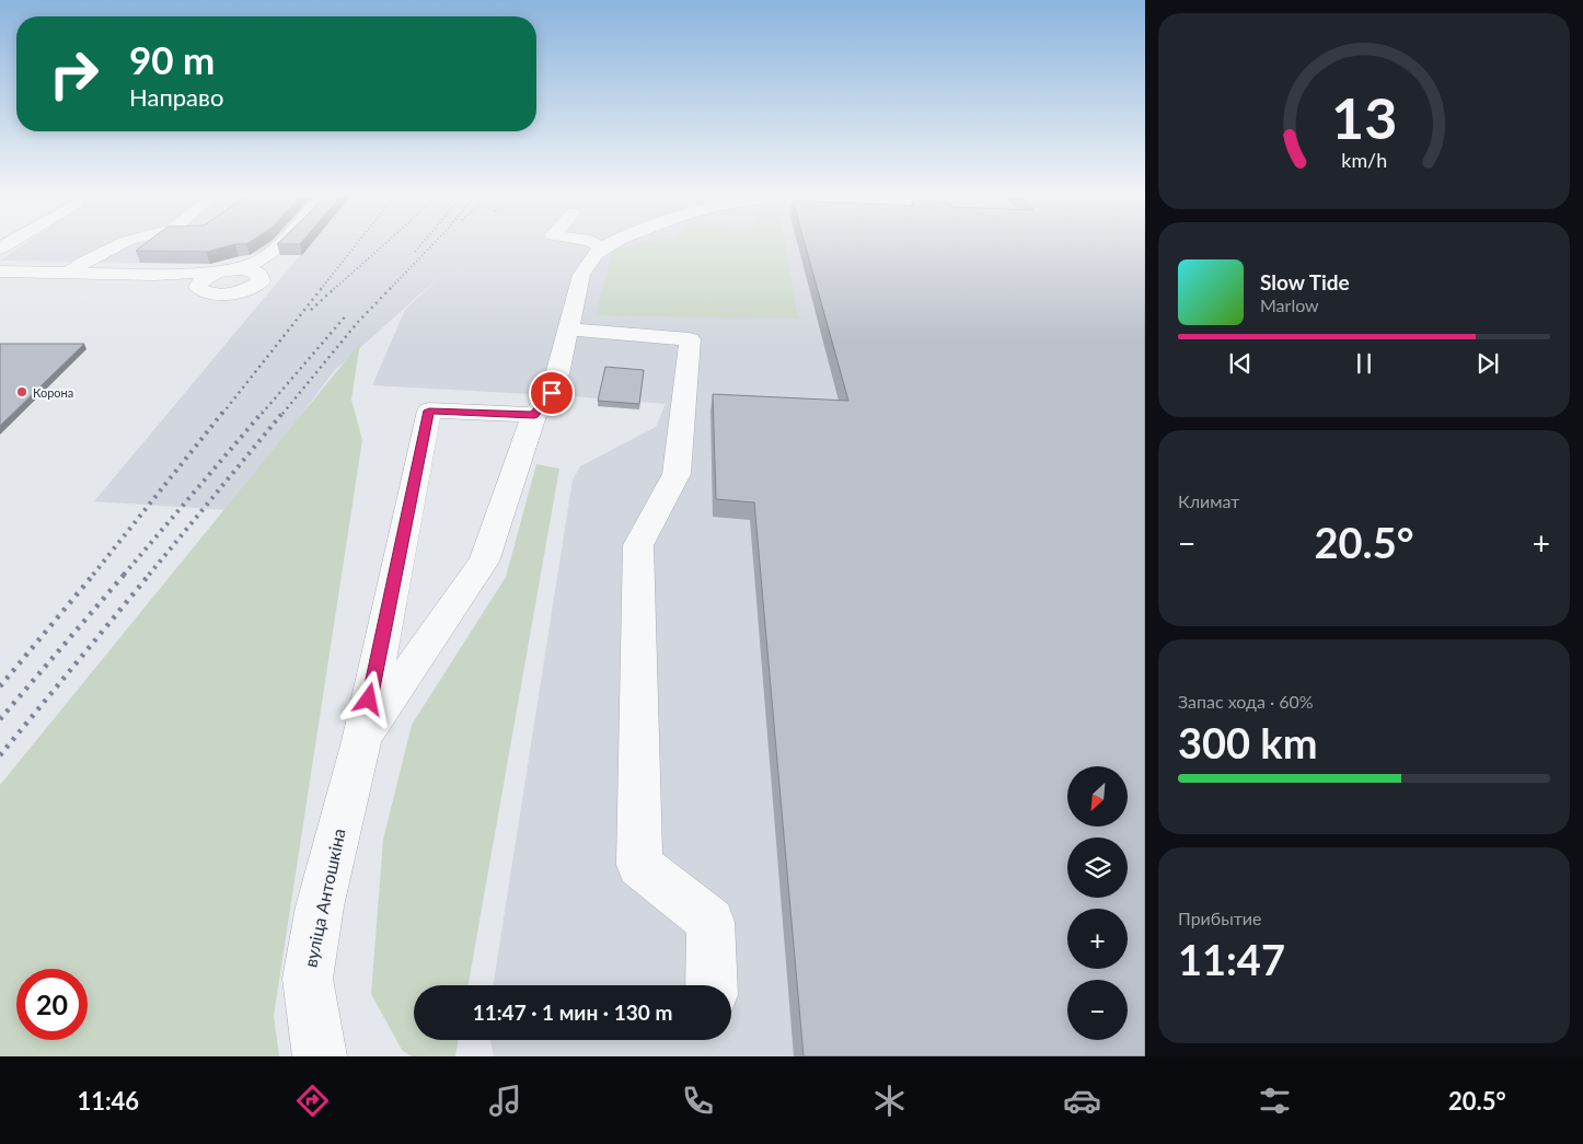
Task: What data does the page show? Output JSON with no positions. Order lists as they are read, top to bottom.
{
  "streets": {
    "street": ["вуліца Антошкіна"]
  },
  "places": ["Корона"],
  "north": "bottom left",
  "page": {
    "turn": ["90 m", "Направо"],
    "song": ["Slow Tide", "Marlow"],
    "tile": [
      "Климат",
      ["Запас хода · 60%", "300 km"],
      ["Прибытие", "11:47"]
    ],
    "heat": ["−", "20.5°", "+"],
    "map_buttons": ["+", "−"],
    "limit": "20",
    "trip": "11:47 · 1 мин · 130 m",
    "tabs": ["11:46", "20.5°"],
    "gauge": ["13", "km/h"]
  }
}
